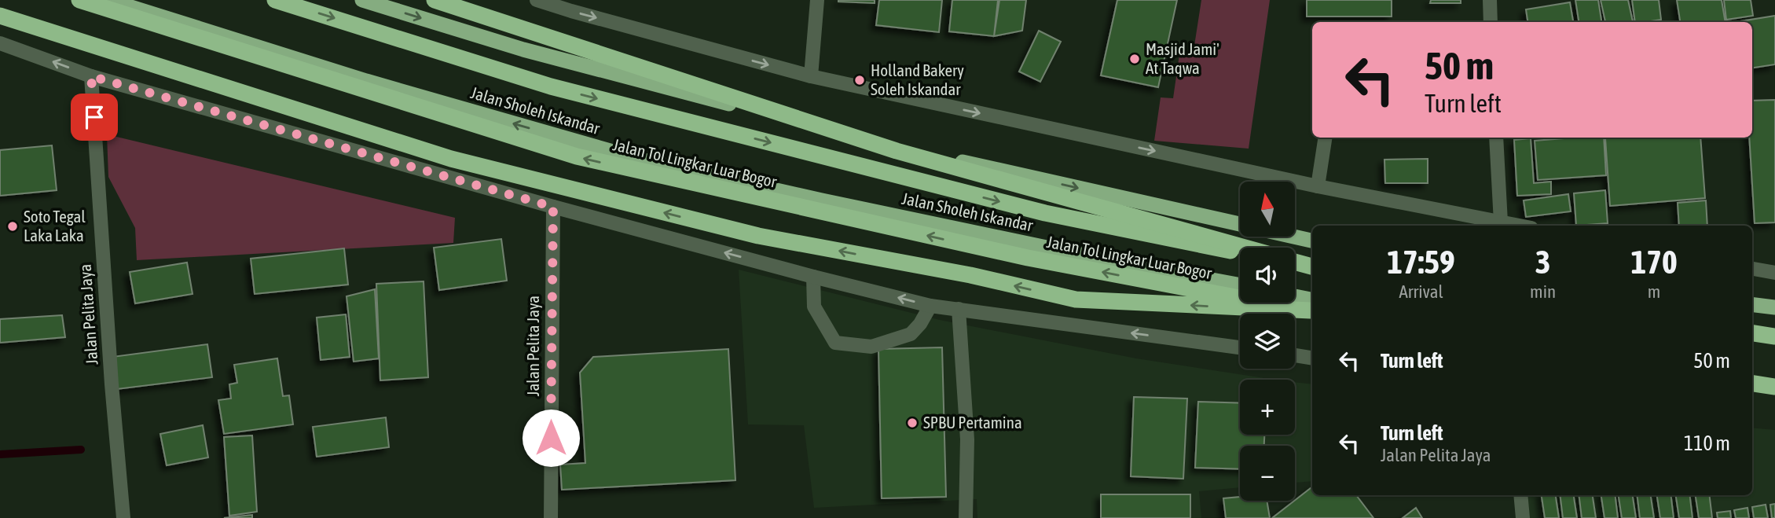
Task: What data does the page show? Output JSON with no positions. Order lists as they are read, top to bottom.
{
  "streets": {
    "highway": ["Jalan Sholeh Iskandar", "Jalan Tol Lingkar Luar Bogor"],
    "street": ["Jalan Pelita Jaya"]
  },
  "places": [
    "Masjid Jami' At Taqwa",
    "Holland Bakery Soleh Iskandar",
    "Soto Tegal Laka Laka",
    "SPBU Pertamina"
  ],
  "north": "top",
  "page": {
    "turn": ["50 m", "Turn left"],
    "map_buttons": ["+", "−"],
    "eta": [
      "17:59",
      "Arrival",
      "3",
      "min",
      "170",
      "m"
    ],
    "list": [
      {
        "name": "Turn left",
        "value": "50 m"
      },
      {
        "name": "Turn left",
        "note": "Jalan Pelita Jaya",
        "value": "110 m"
      }
    ]
  }
}
